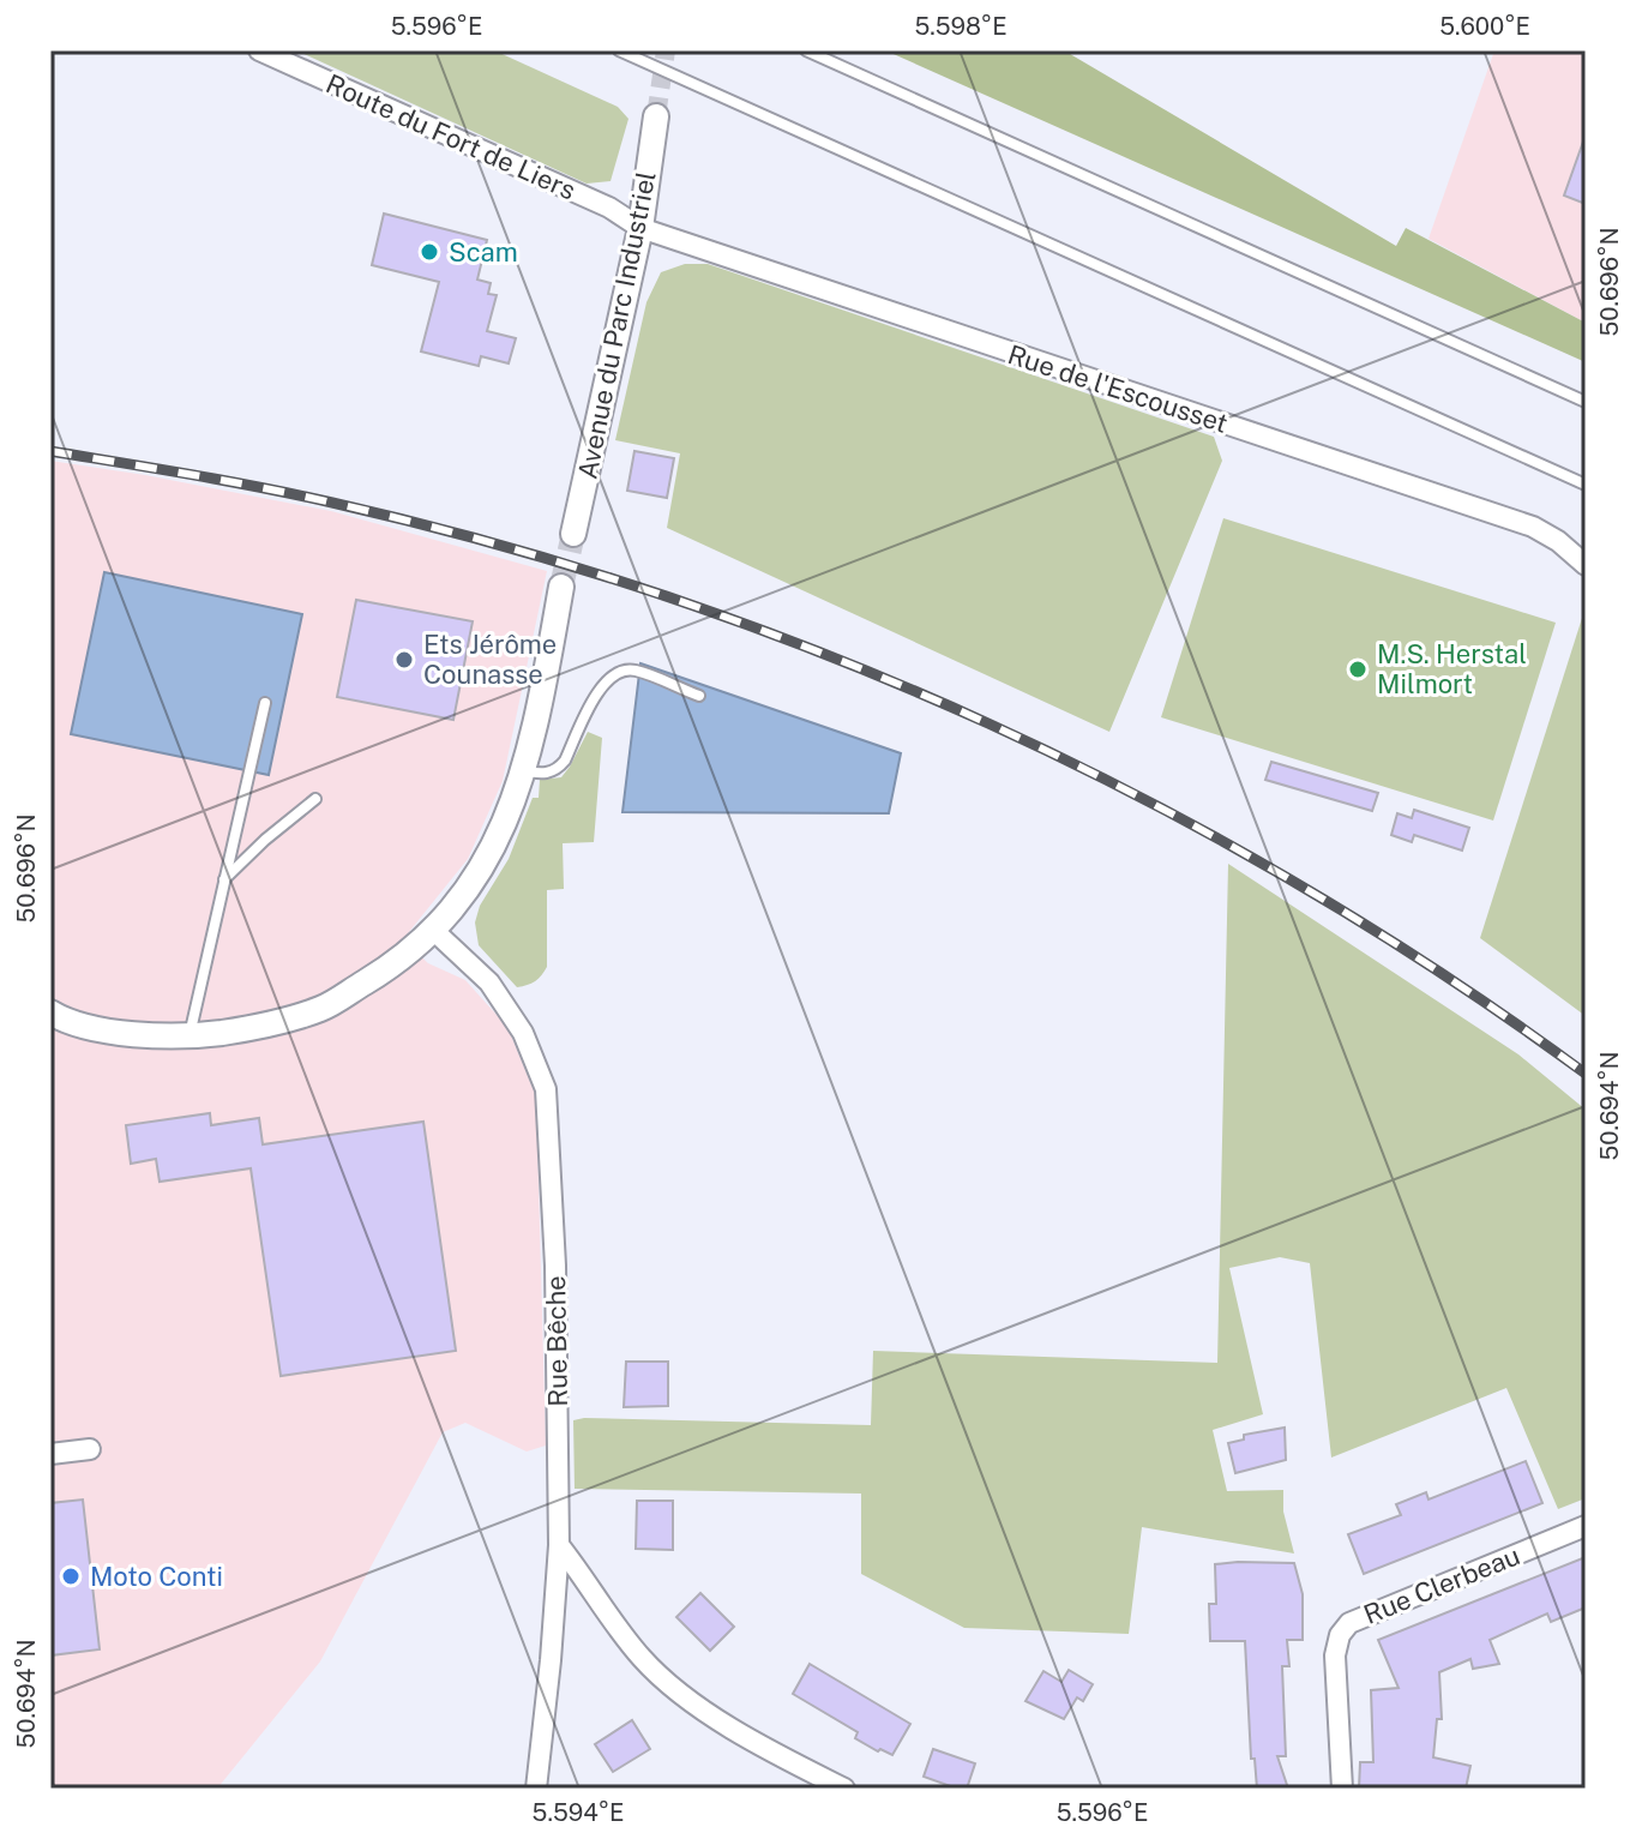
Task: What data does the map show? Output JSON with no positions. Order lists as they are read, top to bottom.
{
  "streets": {
    "street": [
      "Route du Fort de Liers",
      "Avenue du Parc Industriel",
      "Rue de l'Escousset",
      "Rue Bêche",
      "Rue Clerbeau"
    ]
  },
  "crossings": [
    ["Route du Fort de Liers", "Avenue du Parc Industriel"],
    ["Route du Fort de Liers", "Rue de l'Escousset"],
    ["Avenue du Parc Industriel", "Rue de l'Escousset"]
  ],
  "places": [
    "Scam",
    "Ets Jérôme Counasse",
    "M.S. Herstal Milmort",
    "Moto Conti"
  ],
  "coordinates": [
    "5.596°E",
    "5.598°E",
    "5.600°E",
    "50.696°N",
    "50.694°N",
    "5.594°E"
  ]
}
